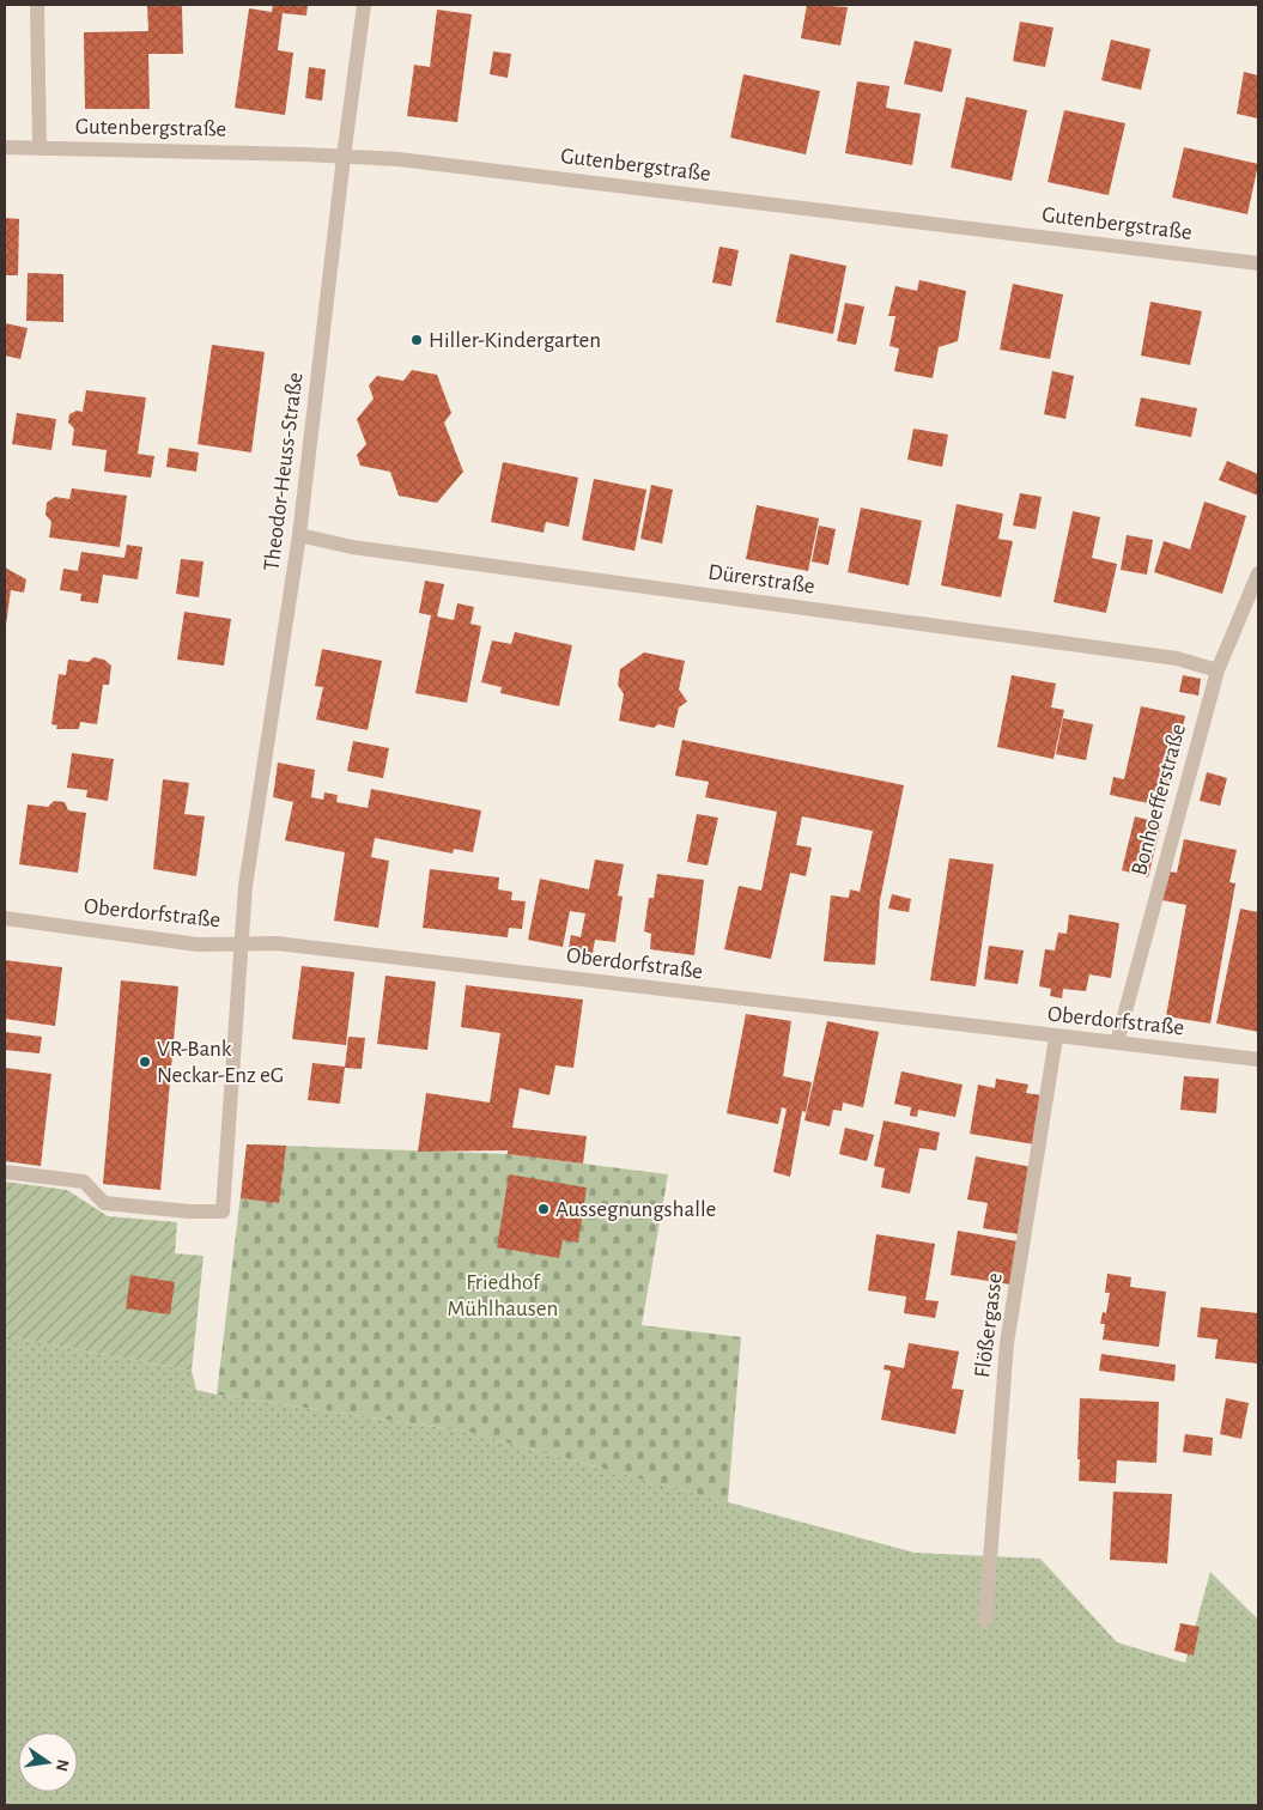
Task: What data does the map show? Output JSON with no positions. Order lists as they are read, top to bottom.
{
  "streets": {
    "street": [
      "Gutenbergstraße",
      "Theodor-Heuss-Straße",
      "Dürerstraße",
      "Bonhoefferstraße",
      "Oberdorfstraße",
      "Flößergasse"
    ]
  },
  "crossings": [
    ["Gutenbergstraße", "Theodor-Heuss-Straße"],
    ["Theodor-Heuss-Straße", "Dürerstraße"],
    ["Theodor-Heuss-Straße", "Oberdorfstraße"],
    ["Dürerstraße", "Bonhoefferstraße"],
    ["Bonhoefferstraße", "Oberdorfstraße"],
    ["Oberdorfstraße", "Flößergasse"]
  ],
  "parks": ["Friedhof Mühlhausen"],
  "places": ["Hiller-Kindergarten", "VR-Bank Neckar-Enz eG", "Aussegnungshalle"],
  "north": "right"
}
